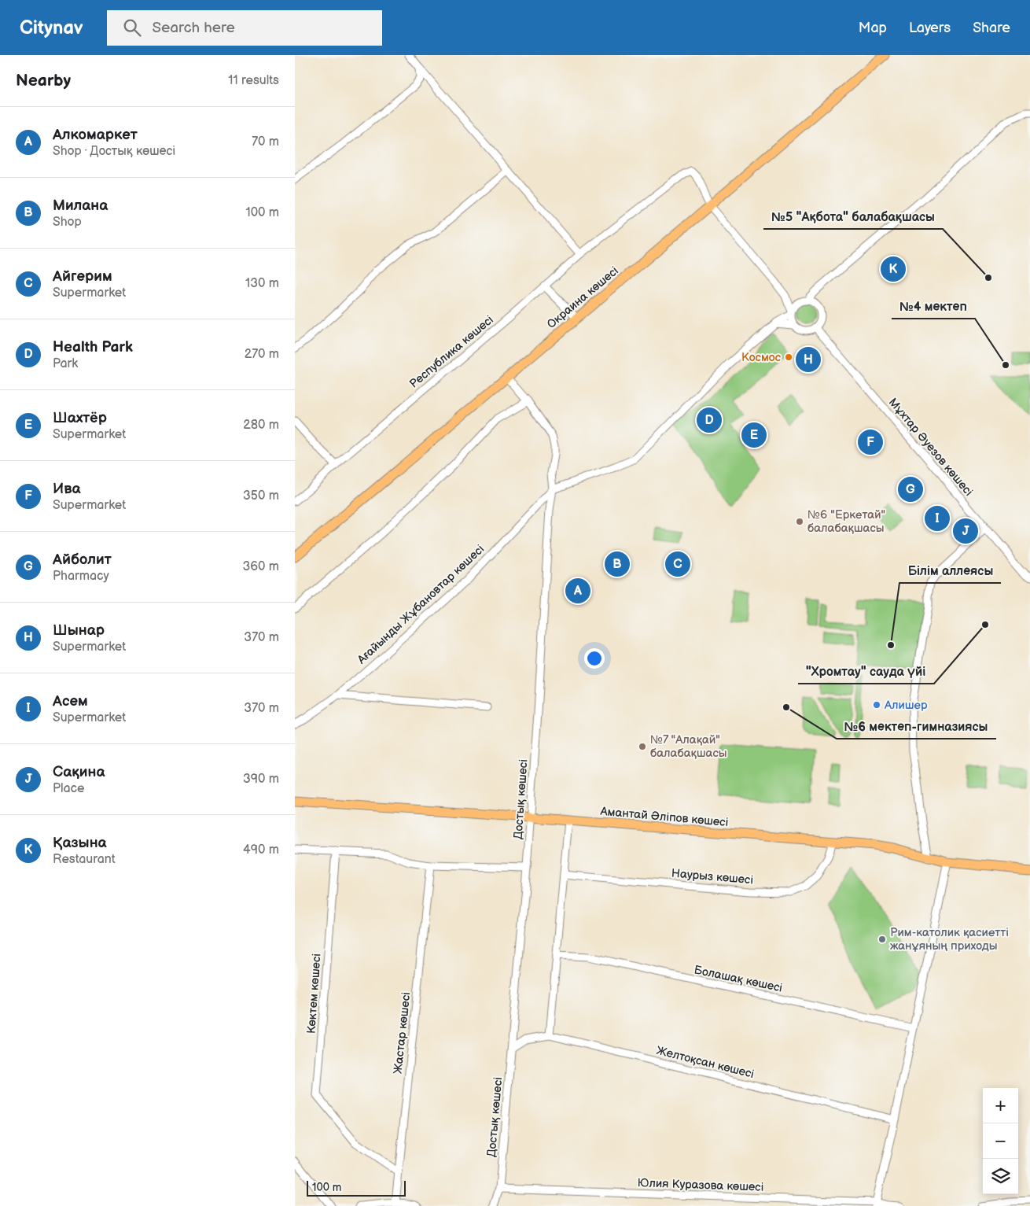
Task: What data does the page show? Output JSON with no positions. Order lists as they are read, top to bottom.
{
  "streets": {
    "main road": ["Окраина көшесі", "Амантай Әліпов көшесі"],
    "street": [
      "Республика көшесі",
      "Мұхтар Әуезов көшесі",
      "Ағайынды Жұбановтар көшесі",
      "Достық көшесі",
      "Наурыз көшесі",
      "Болашақ көшесі",
      "Көктем көшесі",
      "Жастар көшесі",
      "Желтоқсан көшесі",
      "Юлия Куразова көшесі"
    ]
  },
  "crossings": [
    ["Окраина көшесі", "Республика көшесі"],
    ["Окраина көшесі", "Достық көшесі"],
    ["Мұхтар Әуезов көшесі", "Ағайынды Жұбановтар көшесі"],
    ["Ағайынды Жұбановтар көшесі", "Достық көшесі"],
    ["Достық көшесі", "Амантай Әліпов көшесі"],
    ["Достық көшесі", "Желтоқсан көшесі"],
    ["Достық көшесі", "Юлия Куразова көшесі"],
    ["Амантай Әліпов көшесі", "Наурыз көшесі"],
    ["Көктем көшесі", "Жастар көшесі"]
  ],
  "places": [
    "№5 \"Ақбота\" балабақшасы",
    "Космос",
    "№4 мектеп",
    "№6 \"Еркетай\" балабақшасы",
    "\"Хромтау\" сауда үйі",
    "Білім аллеясы",
    "Алишер",
    "№6 мектеп-гимназиясы",
    "№7 \"Алақай\" балабақшасы",
    "Рим-католик қасиетті жанұяның приходы"
  ],
  "scale_bar": "100 m",
  "page": {
    "header": "Citynav",
    "search": "Search here",
    "nav": ["Map", "Layers", "Share"],
    "heading": ["Nearby", "11 results"],
    "list": [
      {
        "mark": "A",
        "name": "Алкомаркет",
        "note": "Shop · Достық көшесі",
        "value": "70 m"
      },
      {
        "mark": "B",
        "name": "Милана",
        "note": "Shop",
        "value": "100 m"
      },
      {
        "mark": "C",
        "name": "Айгерим",
        "note": "Supermarket",
        "value": "130 m"
      },
      {
        "mark": "D",
        "name": "Health Park",
        "note": "Park",
        "value": "270 m"
      },
      {
        "mark": "E",
        "name": "Шахтёр",
        "note": "Supermarket",
        "value": "280 m"
      },
      {
        "mark": "F",
        "name": "Ива",
        "note": "Supermarket",
        "value": "350 m"
      },
      {
        "mark": "G",
        "name": "Айболит",
        "note": "Pharmacy",
        "value": "360 m"
      },
      {
        "mark": "H",
        "name": "Шынар",
        "note": "Supermarket",
        "value": "370 m"
      },
      {
        "mark": "I",
        "name": "Асем",
        "note": "Supermarket",
        "value": "370 m"
      },
      {
        "mark": "J",
        "name": "Сақина",
        "note": "Place",
        "value": "390 m"
      },
      {
        "mark": "K",
        "name": "Қазына",
        "note": "Restaurant",
        "value": "490 m"
      }
    ],
    "pins": [
      "K",
      "H",
      "D",
      "E",
      "F",
      "G",
      "I",
      "J",
      "B",
      "C",
      "A"
    ],
    "map_buttons": ["+", "−"],
    "scale": "100 m"
  }
}
